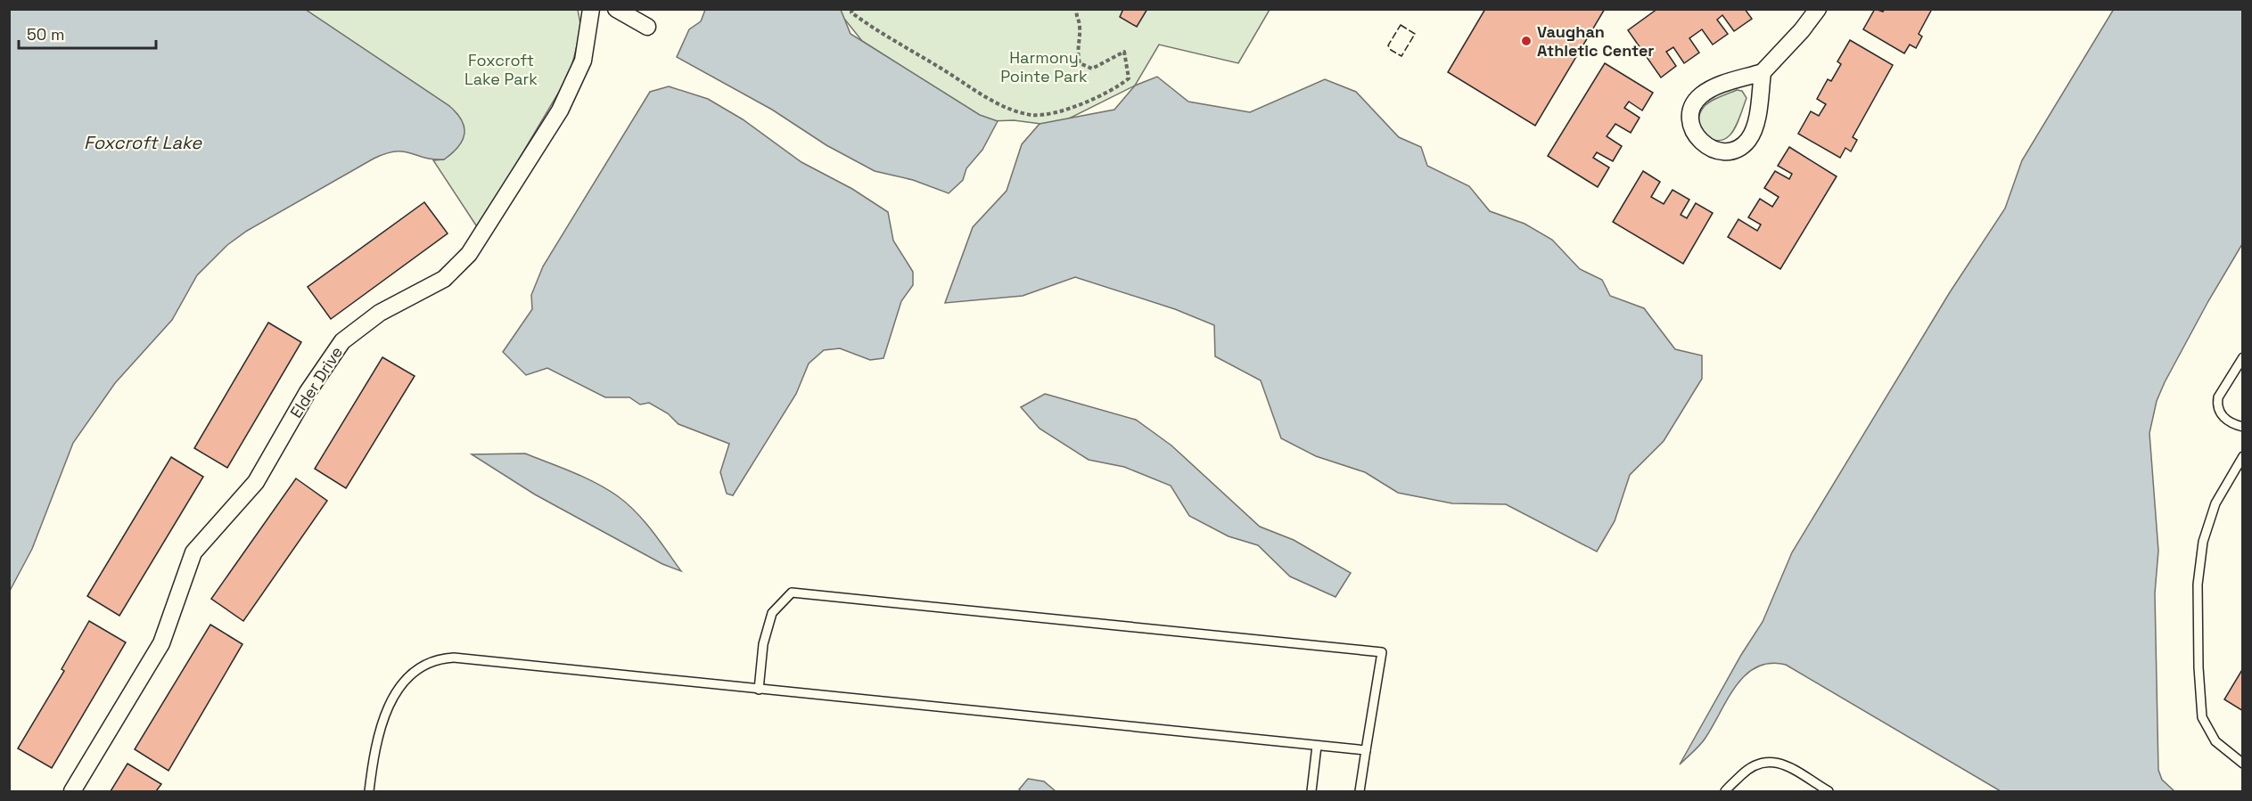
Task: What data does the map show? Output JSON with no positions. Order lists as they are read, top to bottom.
{
  "streets": {
    "street": ["Elder Drive"]
  },
  "water": ["Foxcroft Lake"],
  "parks": ["Harmony Pointe Park", "Foxcroft Lake Park"],
  "places": ["Vaughan Athletic Center"],
  "scale_bar": "50 m"
}
